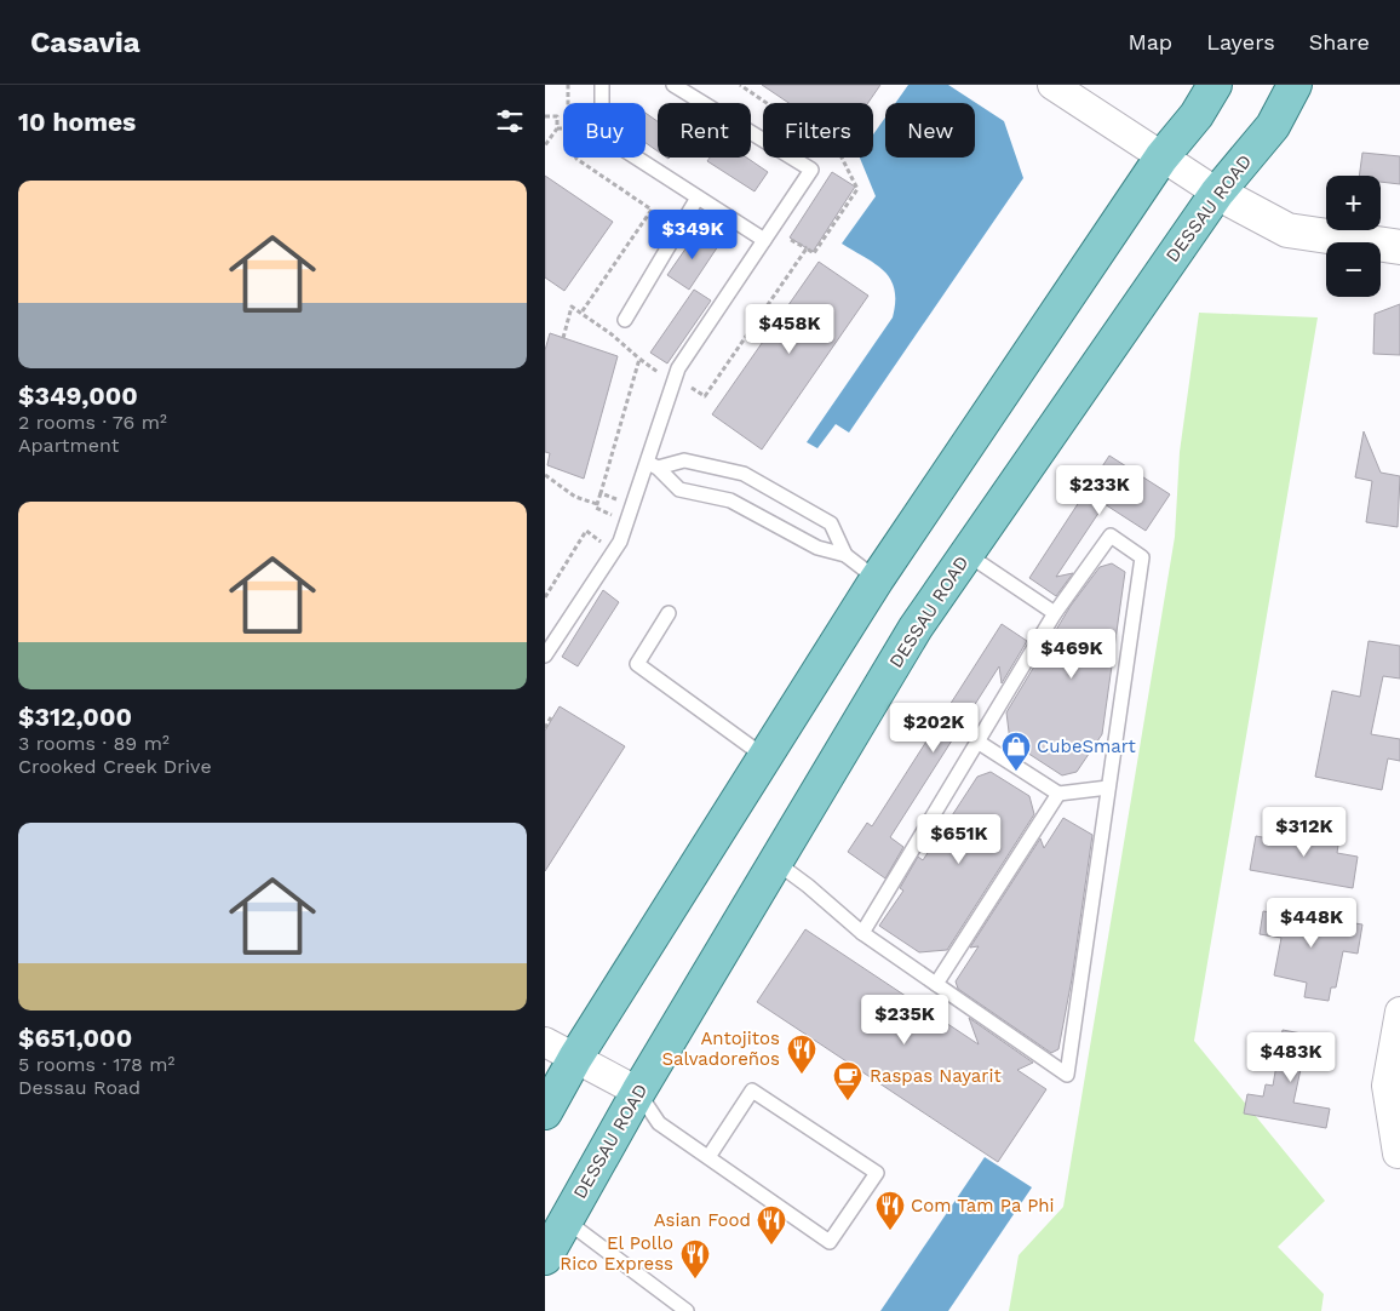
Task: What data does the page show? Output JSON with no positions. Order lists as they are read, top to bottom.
{
  "streets": {
    "main road": ["DESSAU ROAD"]
  },
  "places": {
    "shop": ["CubeSmart"],
    "restaurant": [
      "Antojitos Salvadoreños",
      "Com Tam Pa Phi",
      "Asian Food",
      "El Pollo Rico Express"
    ],
    "cafe": ["Raspas Nayarit"]
  },
  "page": {
    "header": "Casavia",
    "nav": ["Map", "Layers", "Share"],
    "heading": "10 homes",
    "chip": [
      "Buy",
      "Rent",
      "Filters",
      "New"
    ],
    "list": [
      {
        "name": "$349,000",
        "note": "2 rooms · 76 m² · Apartment"
      },
      {
        "name": "$312,000",
        "note": "3 rooms · 89 m² · Crooked Creek Drive"
      },
      {
        "name": "$651,000",
        "note": "5 rooms · 178 m² · Dessau Road"
      }
    ],
    "map_buttons": ["+", "−"],
    "price": [
      "$349K",
      "$458K",
      "$233K",
      "$469K",
      "$202K",
      "$312K",
      "$651K",
      "$448K",
      "$235K",
      "$483K"
    ]
  }
}
